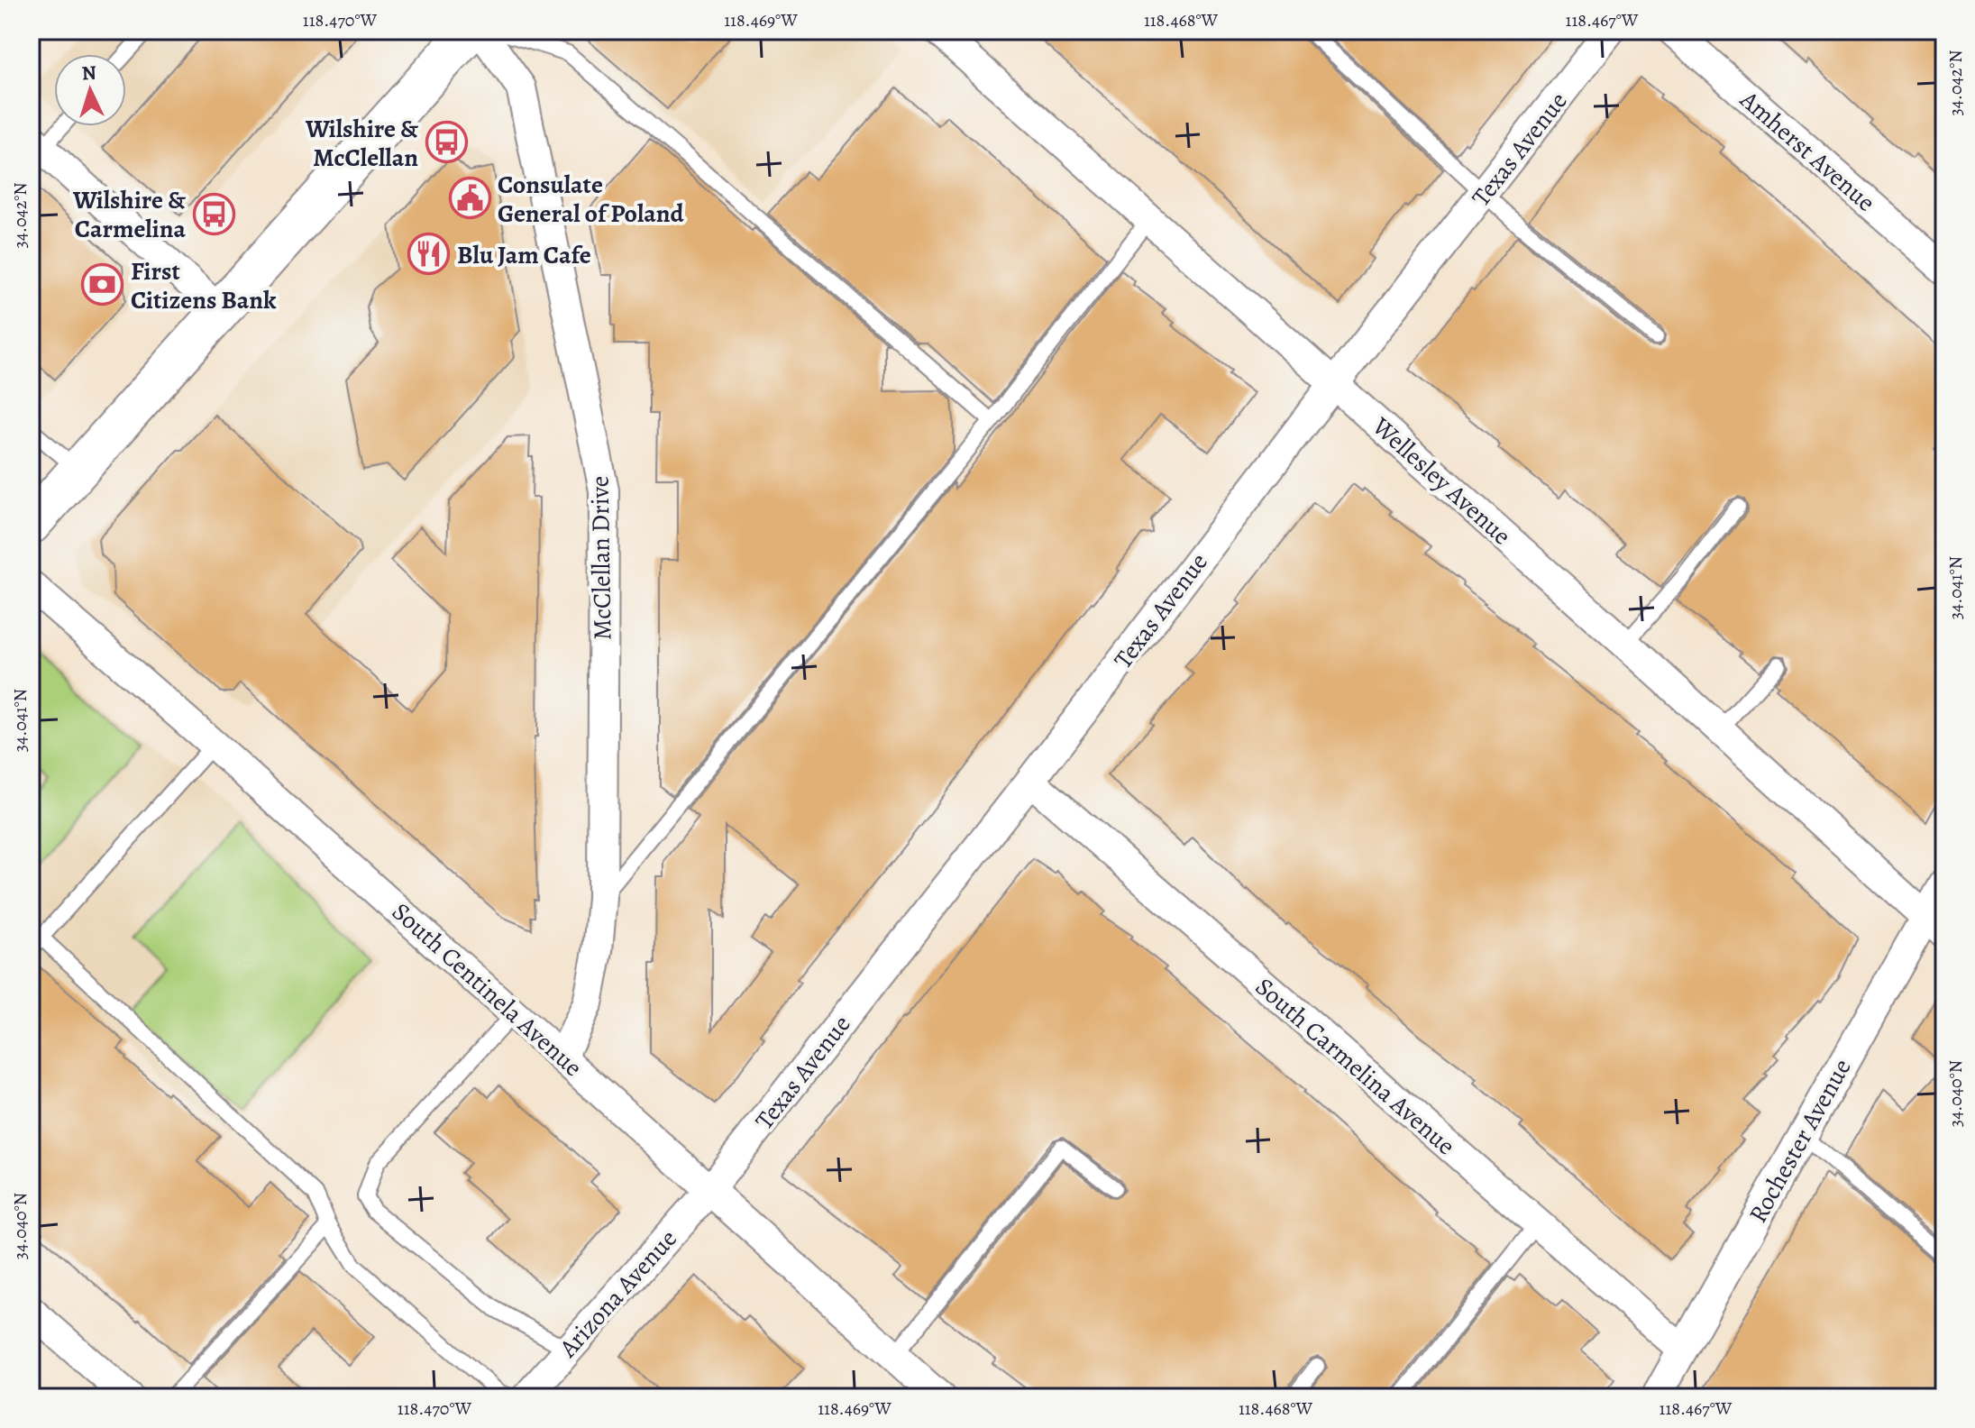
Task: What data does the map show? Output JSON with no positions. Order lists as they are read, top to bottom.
{
  "streets": {
    "street": [
      "Texas Avenue",
      "Amherst Avenue",
      "Wellesley Avenue",
      "McClellan Drive",
      "South Centinela Avenue",
      "South Carmelina Avenue",
      "Rochester Avenue",
      "Arizona Avenue"
    ]
  },
  "crossings": [
    ["Texas Avenue", "Wellesley Avenue"],
    ["Texas Avenue", "South Centinela Avenue"],
    ["Texas Avenue", "South Carmelina Avenue"],
    ["Texas Avenue", "Arizona Avenue"],
    ["Wellesley Avenue", "Rochester Avenue"],
    ["McClellan Drive", "South Centinela Avenue"],
    ["South Centinela Avenue", "Arizona Avenue"],
    ["South Carmelina Avenue", "Rochester Avenue"]
  ],
  "places": {
    "bus stop": ["Wilshire & McClellan", "Wilshire & Carmelina"],
    "public building": ["Consulate General of Poland"],
    "restaurant": ["Blu Jam Cafe"],
    "bank": ["First Citizens Bank"]
  },
  "north": "top",
  "coordinates": [
    "118.470°W",
    "118.469°W",
    "118.468°W",
    "118.467°W",
    "34.042°N",
    "34.041°N",
    "34.040°N"
  ]
}
